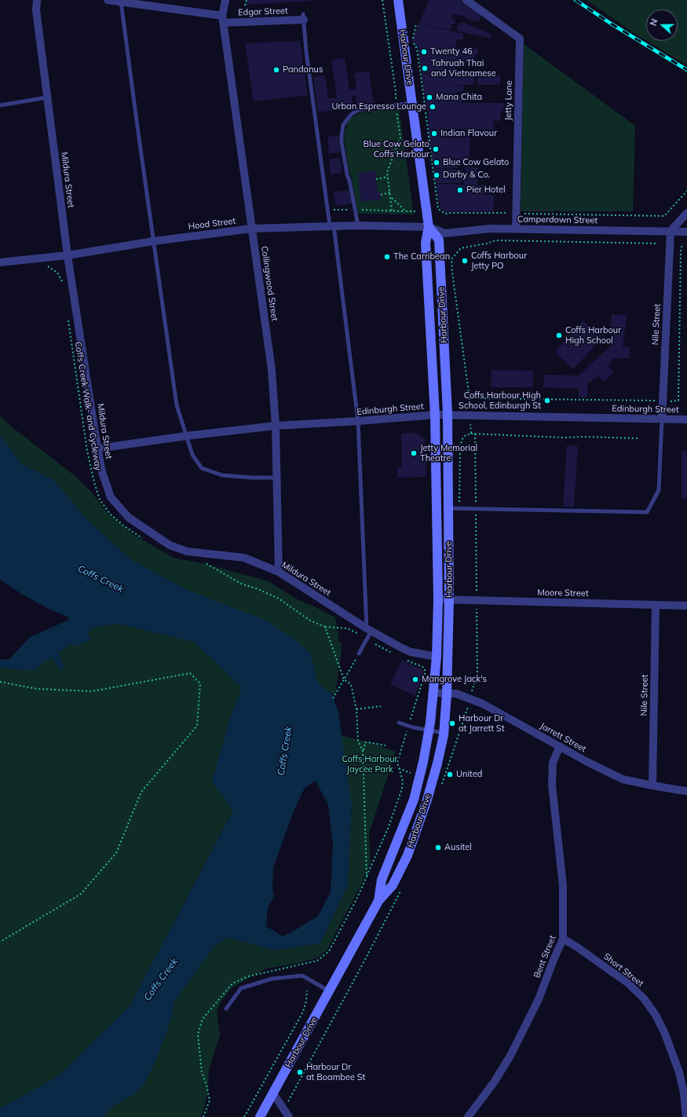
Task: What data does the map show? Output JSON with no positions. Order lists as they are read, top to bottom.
{
  "streets": {
    "street": [
      "Edgar Street",
      "Harbour Drive",
      "Jetty Lane",
      "Mildura Street",
      "Camperdown Street",
      "Hood Street",
      "Collingwood Street",
      "Nile Street",
      "Edinburgh Street",
      "Moore Street",
      "Jarrett Street",
      "Bent Street",
      "Short Street"
    ],
    "path": ["Coffs Creek Walk- and Cycleway"]
  },
  "crossings": [
    ["Edgar Street", "Collingwood Street"],
    ["Harbour Drive", "Mildura Street"],
    ["Harbour Drive", "Camperdown Street"],
    ["Harbour Drive", "Hood Street"],
    ["Harbour Drive", "Edinburgh Street"],
    ["Harbour Drive", "Moore Street"],
    ["Harbour Drive", "Jarrett Street"],
    ["Jetty Lane", "Camperdown Street"],
    ["Mildura Street", "Hood Street"],
    ["Mildura Street", "Collingwood Street"],
    ["Mildura Street", "Edinburgh Street"],
    ["Camperdown Street", "Hood Street"],
    ["Camperdown Street", "Nile Street"],
    ["Hood Street", "Collingwood Street"],
    ["Collingwood Street", "Edinburgh Street"],
    ["Nile Street", "Edinburgh Street"],
    ["Nile Street", "Moore Street"],
    ["Nile Street", "Jarrett Street"],
    ["Jarrett Street", "Bent Street"],
    ["Bent Street", "Short Street"]
  ],
  "water": ["Coffs Creek"],
  "parks": ["Coffs Harbour Jaycee Park"],
  "places": [
    "Twenty 46",
    "Tahruah Thai and Vietnamese",
    "Pandanus",
    "Mana Chita",
    "Urban Espresso Lounge",
    "Indian Flavour",
    "Blue Cow Gelato Coffs Harbour",
    "Blue Cow Gelato",
    "Darby & Co.",
    "Pier Hotel",
    "The Carribean",
    "Coffs Harbour Jetty PO",
    "Coffs Harbour High School",
    "Coffs Harbour High School, Edinburgh St",
    "Jetty Memorial Theatre",
    "Mangrove Jack's",
    "Harbour Dr at Jarrett St",
    "United",
    "Ausitel",
    "Harbour Dr at Boambee St"
  ],
  "north": "left"
}
